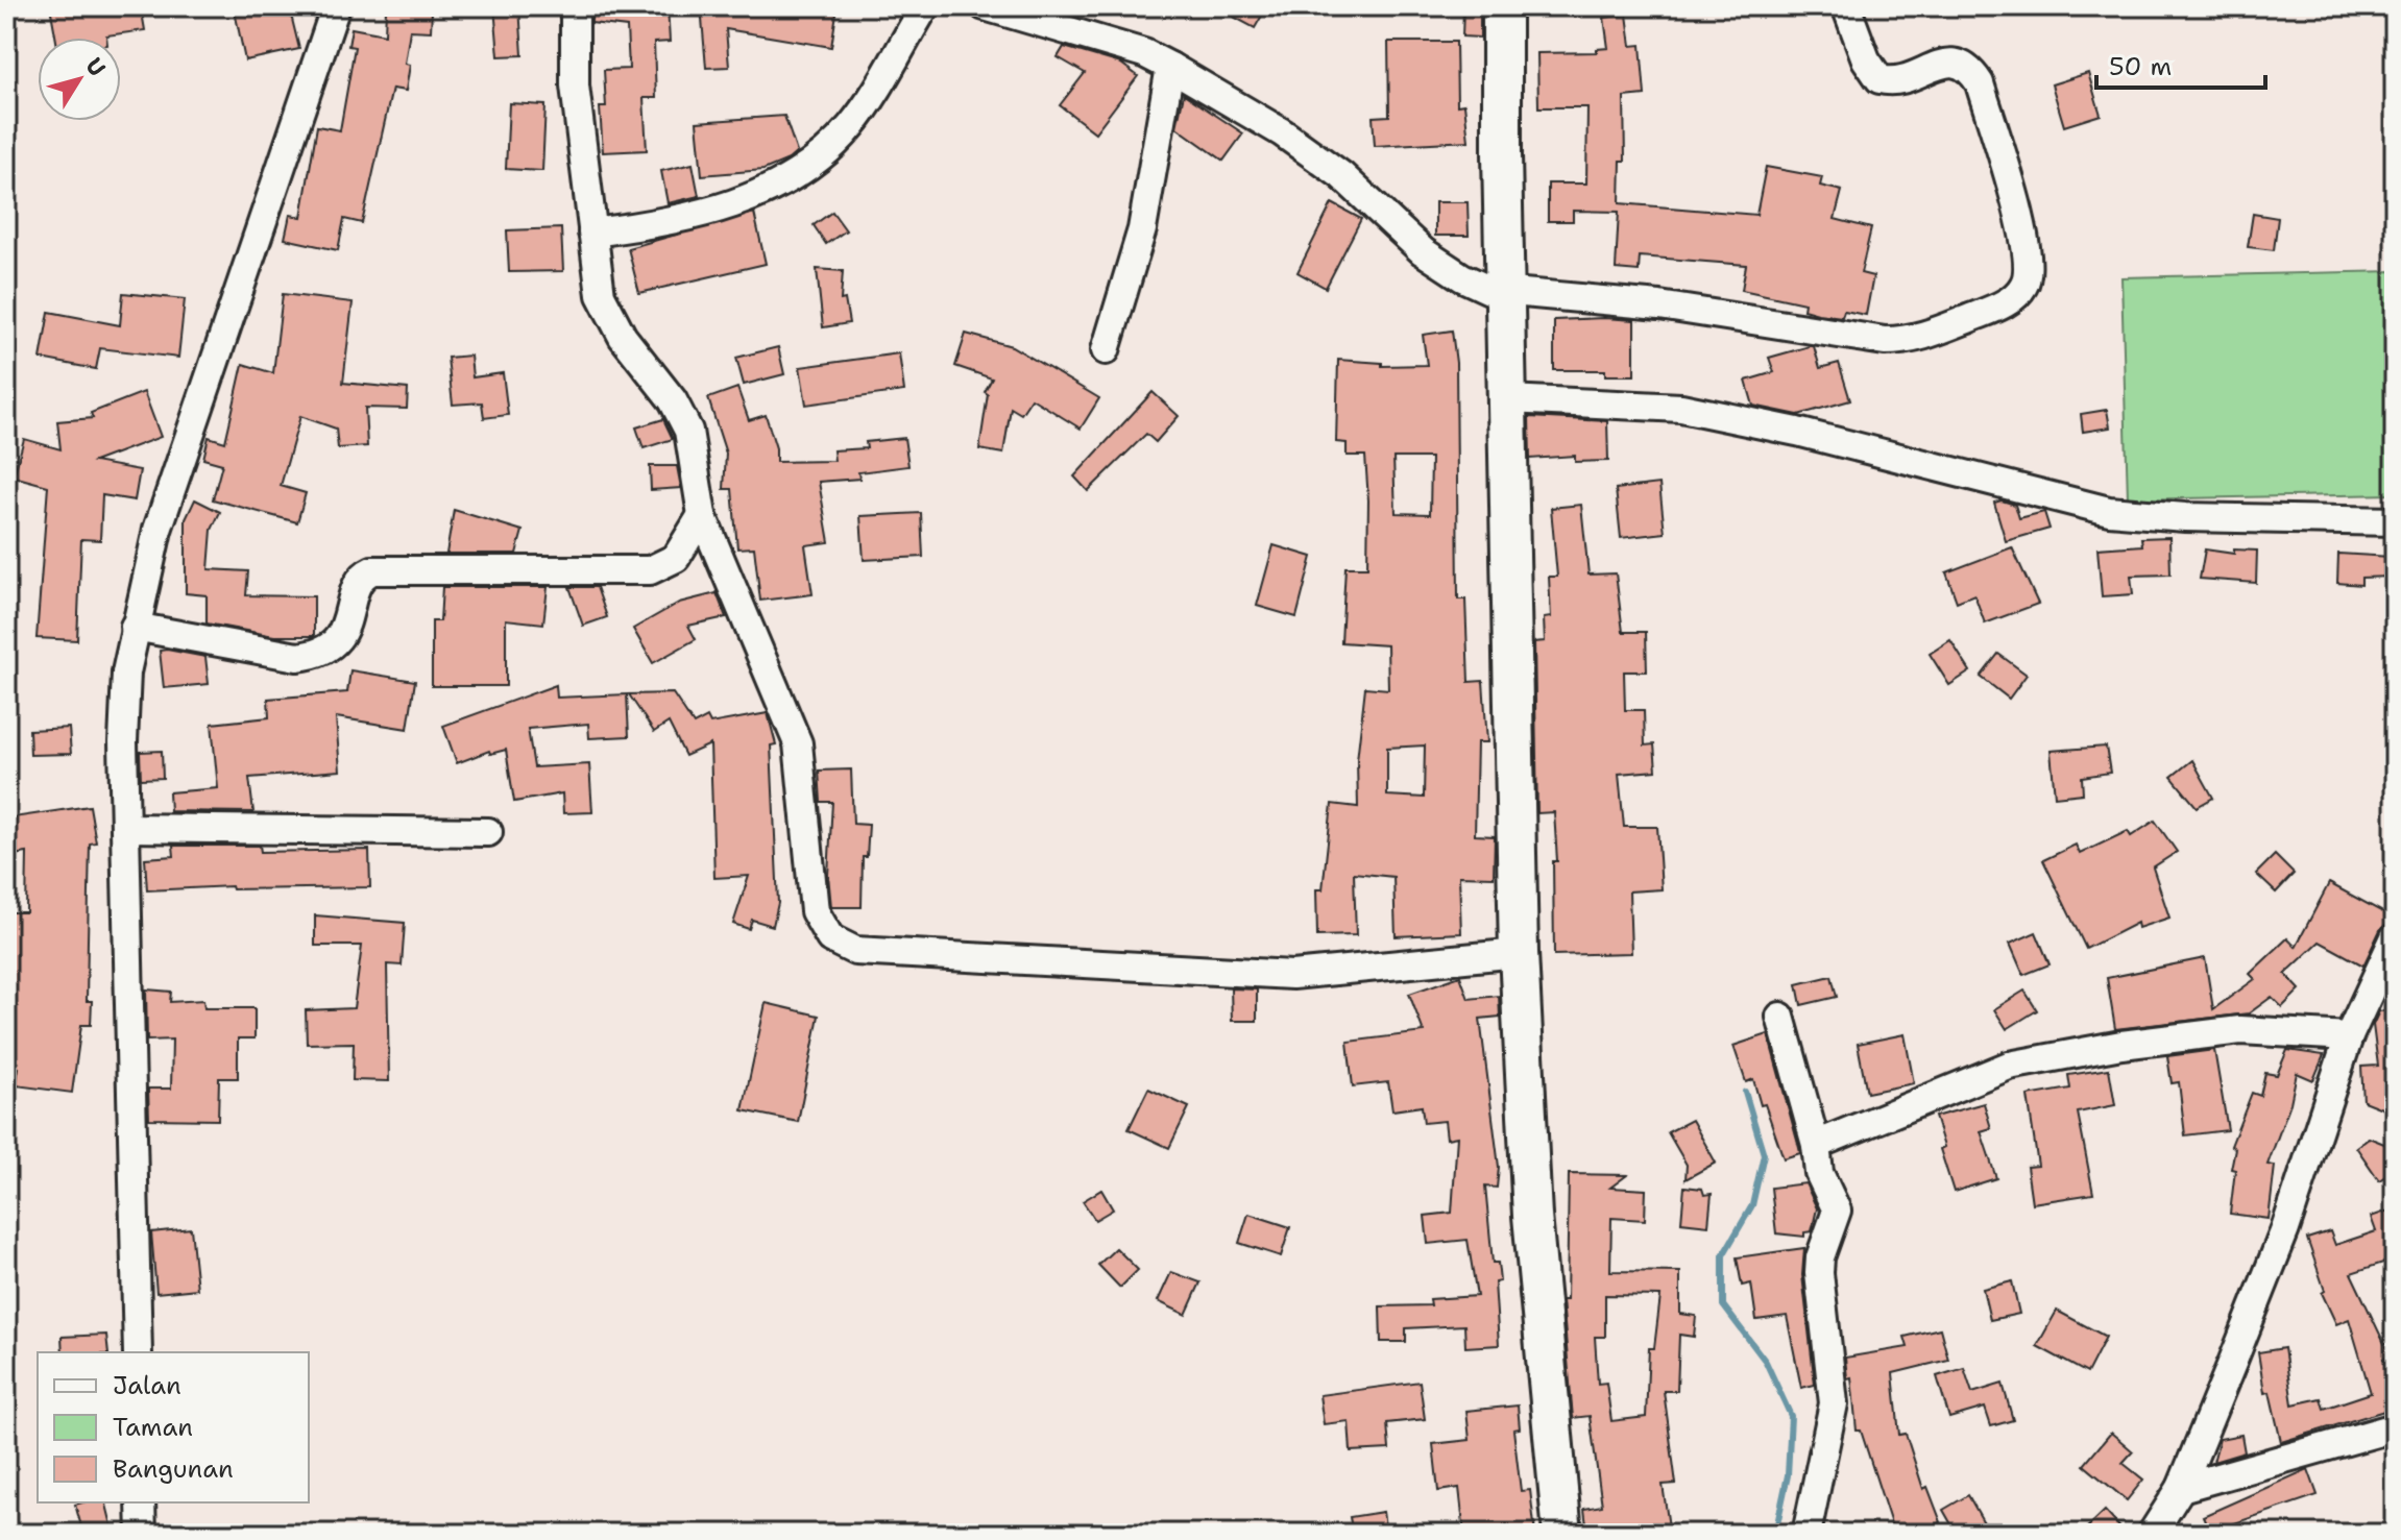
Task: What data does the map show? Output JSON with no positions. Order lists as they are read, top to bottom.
{
  "legend": ["Jalan", "Taman", "Bangunan"],
  "scale_bar": "50 m",
  "north": "top right"
}
